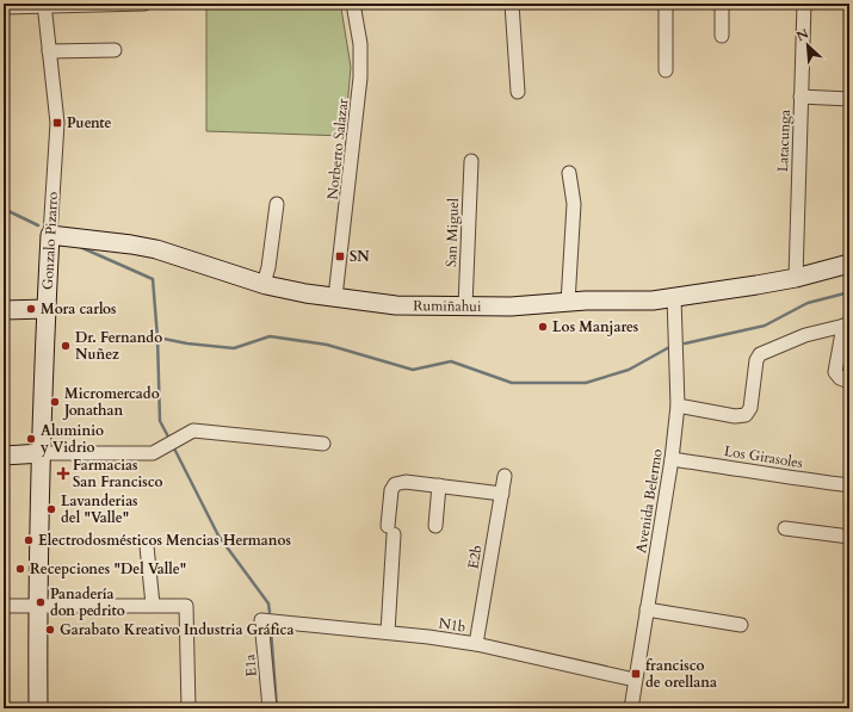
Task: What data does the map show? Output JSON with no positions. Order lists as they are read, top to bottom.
{
  "streets": {
    "street": [
      "Latacunga",
      "Norberto Salazar",
      "San Miguel",
      "Gonzalo Pizarro",
      "Rumiñahui",
      "Los Girasoles",
      "Avenida Belermo",
      "E2b",
      "N1b",
      "E1a"
    ]
  },
  "crossings": [
    ["Latacunga", "Rumiñahui"],
    ["Norberto Salazar", "Rumiñahui"],
    ["San Miguel", "Rumiñahui"],
    ["Gonzalo Pizarro", "Rumiñahui"],
    ["Rumiñahui", "Avenida Belermo"],
    ["Los Girasoles", "Avenida Belermo"],
    ["Avenida Belermo", "N1b"],
    ["E2b", "N1b"],
    ["N1b", "E1a"]
  ],
  "places": {
    "transit": ["Puente", "SN", "francisco de orellana"],
    "other": [
      "Mora carlos",
      "Los Manjares",
      "Dr. Fernando Nuñez",
      "Micromercado Jonathan",
      "Aluminio y Vidrio",
      "Lavanderias del \"Valle\"",
      "Electrodosmésticos Mencias Hermanos",
      "Recepciones \"Del Valle\"",
      "Panadería don pedrito",
      "Garabato Kreativo Industria Gráfica"
    ],
    "health": ["Farmacias San Francisco"]
  },
  "north": "top left"
}
